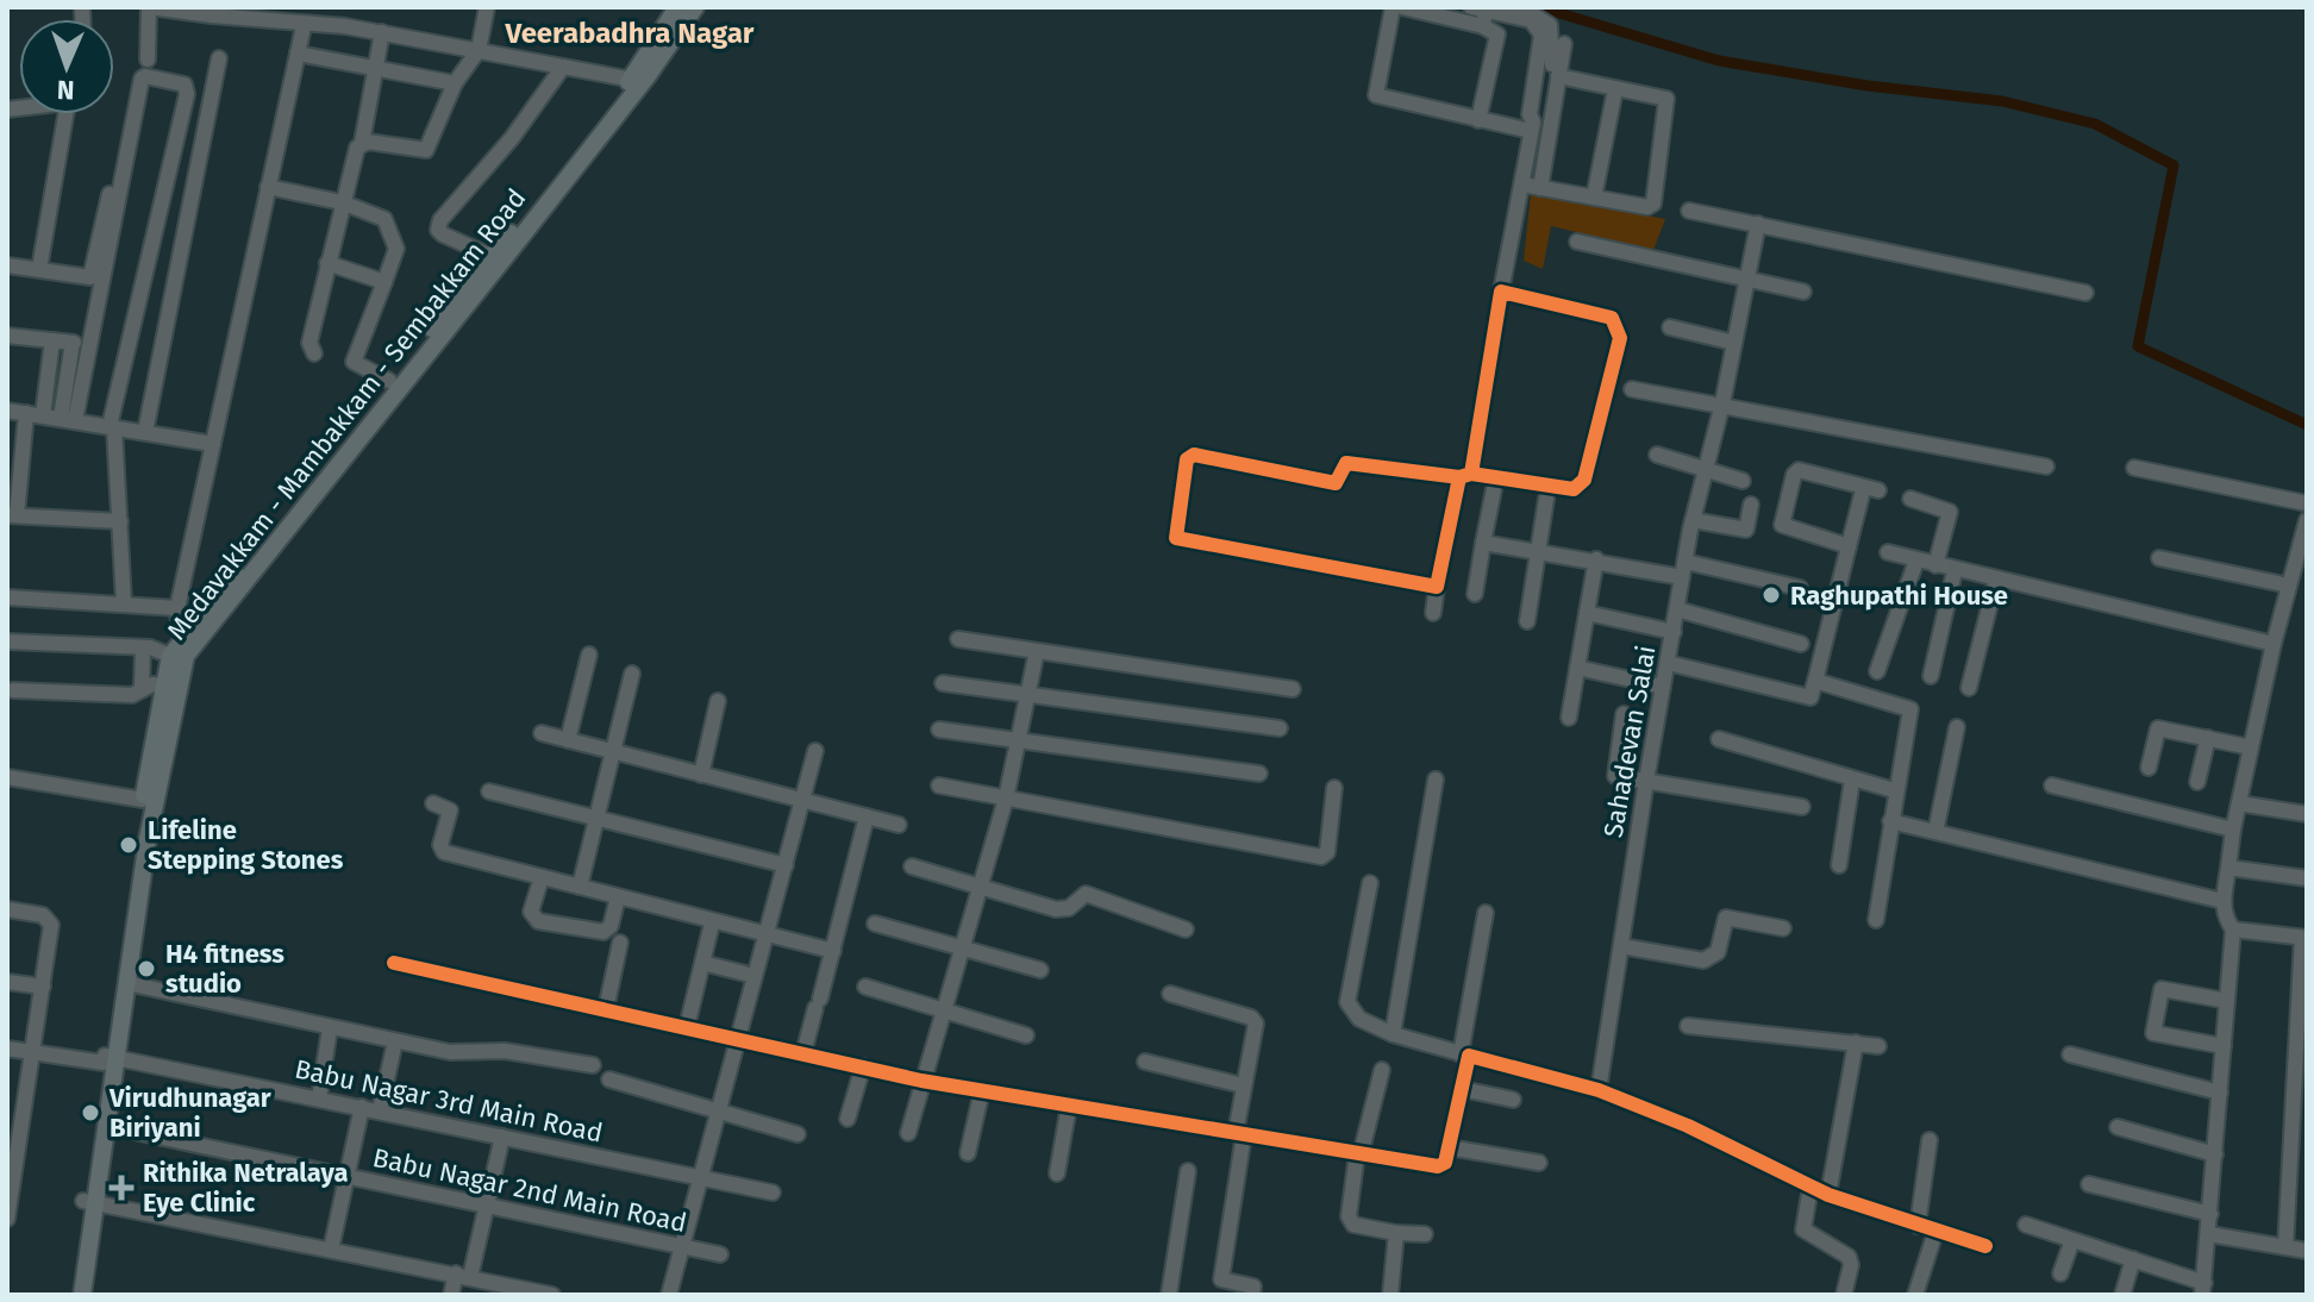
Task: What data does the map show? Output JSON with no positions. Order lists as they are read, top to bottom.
{
  "streets": {
    "main road": ["Medavakkam - Mambakkam - Sembakkam Road"],
    "street": ["Sahadevan Salai", "Babu Nagar 3rd Main Road", "Babu Nagar 2nd Main Road"]
  },
  "crossings": [
    ["Medavakkam - Mambakkam - Sembakkam Road", "Babu Nagar 3rd Main Road"],
    ["Medavakkam - Mambakkam - Sembakkam Road", "Babu Nagar 2nd Main Road"]
  ],
  "districts": ["Veerabadhra Nagar"],
  "places": {
    "other": [
      "Raghupathi House",
      "Lifeline Stepping Stones",
      "H4 fitness studio",
      "Virudhunagar Biriyani"
    ],
    "health": ["Rithika Netralaya Eye Clinic"]
  },
  "north": "bottom"
}
